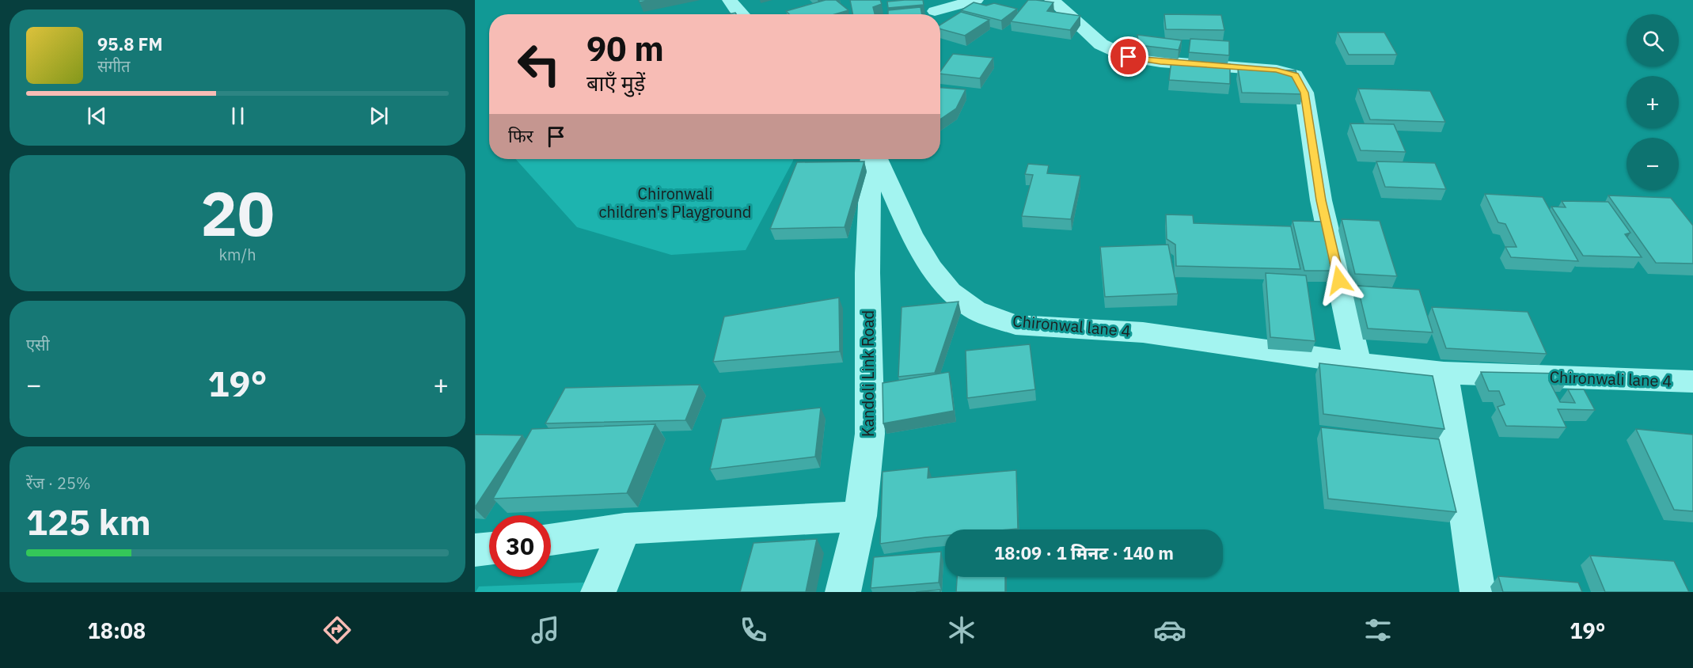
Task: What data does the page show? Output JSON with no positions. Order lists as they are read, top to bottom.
{
  "streets": {
    "street": ["Chironwal lane 4", "Kandoli Link Road", "Chironwali lane 4"]
  },
  "crossings": [
    ["Chironwal lane 4", "Chironwali lane 4"]
  ],
  "parks": ["Chironwali children's Playground"],
  "page": {
    "map_buttons": ["+", "−"],
    "turn": ["90 m", "बाएँ मुड़ें"],
    "song": ["95.8 FM", "संगीत"],
    "then": "फिर",
    "tile": [
      ["20", "km/h"],
      "एसी",
      ["रेंज · 25%", "125 km"]
    ],
    "heat": ["−", "19°", "+"],
    "limit": "30",
    "trip": "18:09 · 1 मिनट · 140 m",
    "tabs": ["18:08", "19°"]
  }
}
